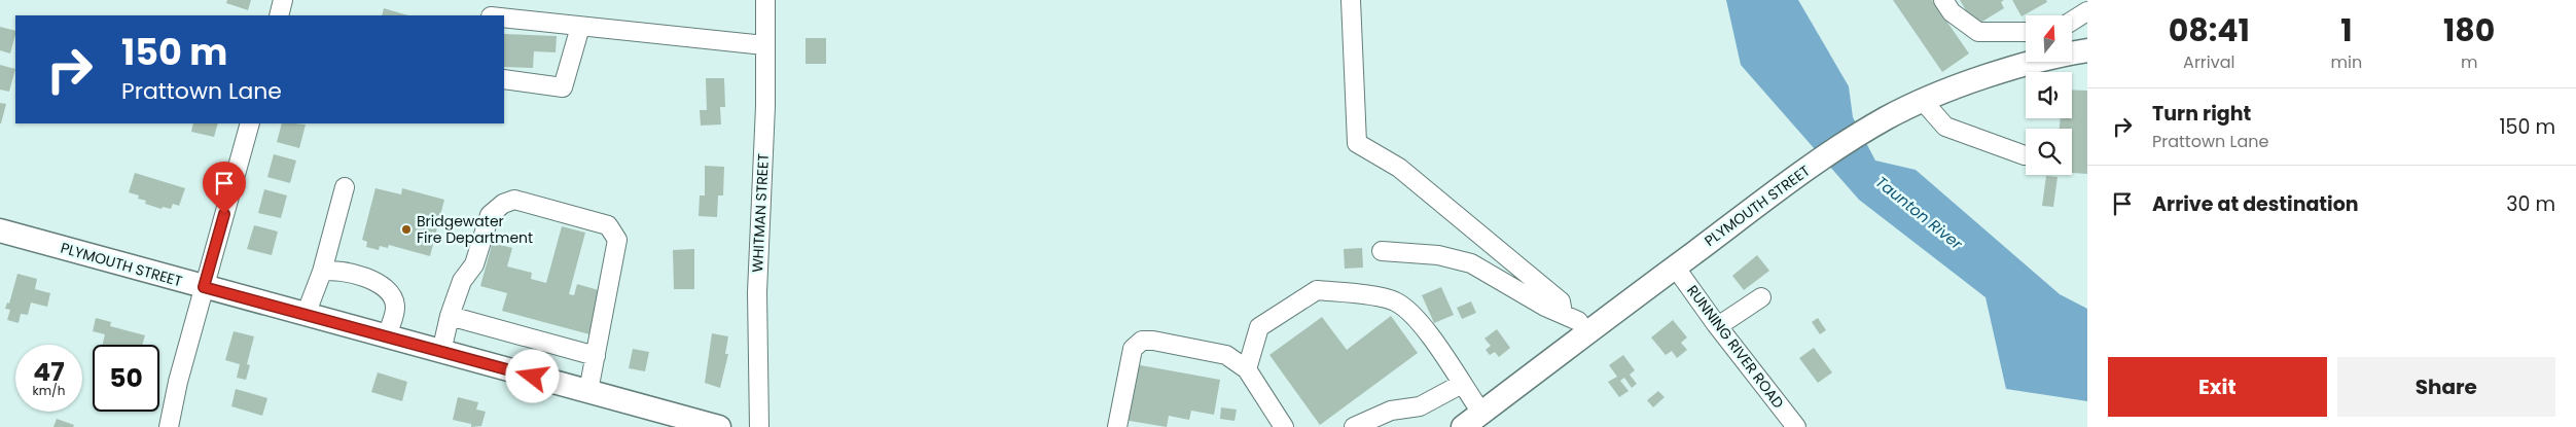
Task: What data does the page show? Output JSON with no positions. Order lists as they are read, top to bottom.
{
  "streets": {
    "main road": ["PLYMOUTH STREET"],
    "street": ["WHITMAN STREET", "RUNNING RIVER ROAD"]
  },
  "crossings": [
    ["PLYMOUTH STREET", "RUNNING RIVER ROAD"]
  ],
  "water": ["Taunton River"],
  "places": ["Bridgewater Fire Department"],
  "north": "top",
  "page": {
    "eta": [
      "08:41",
      "Arrival",
      "1",
      "min",
      "180",
      "m"
    ],
    "turn": ["150 m", "Prattown Lane"],
    "list": [
      {
        "name": "Turn right",
        "note": "Prattown Lane",
        "value": "150 m"
      },
      {
        "name": "Arrive at destination",
        "value": "30 m"
      }
    ],
    "speed": "47 km/h",
    "limit": "50",
    "buttons": ["Exit", "Share"]
  }
}
